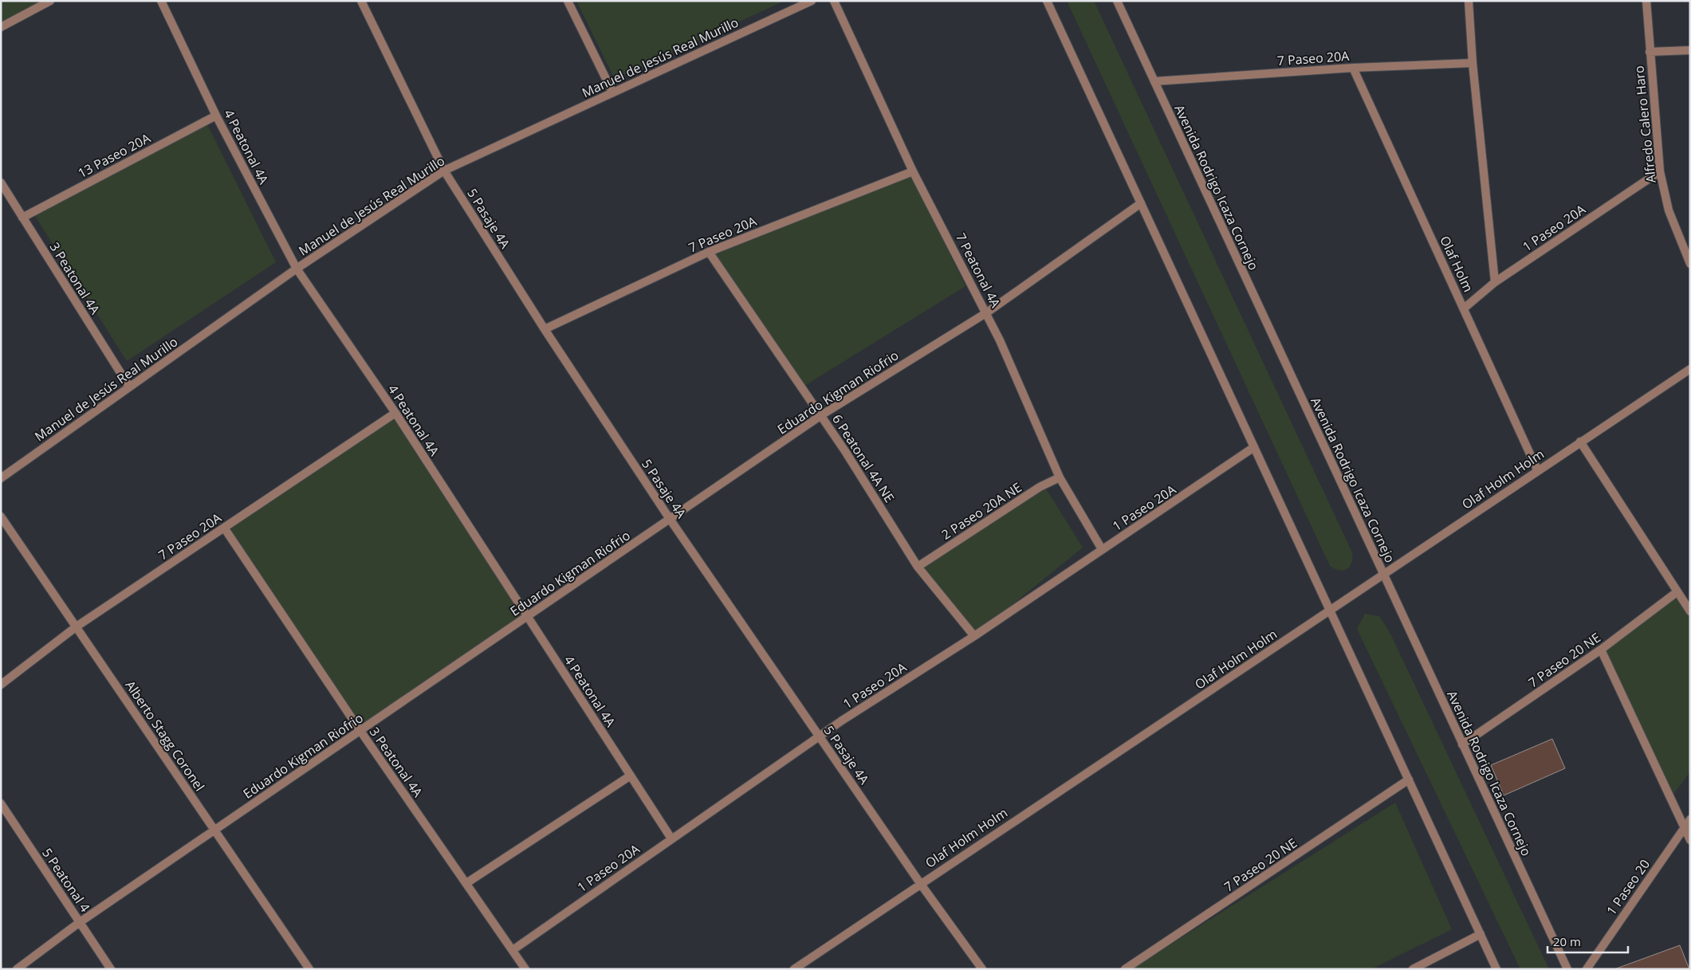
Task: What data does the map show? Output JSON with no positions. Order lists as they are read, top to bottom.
{
  "streets": {
    "street": [
      "Manuel de Jesús Real Murillo",
      "7 Paseo 20A",
      "Alfredo Calero Haro",
      "4 Peatonal 4A",
      "13 Paseo 20A",
      "Avenida Rodrigo Icaza Cornejo",
      "5 Pasaje 4A",
      "1 Paseo 20A",
      "Olaf Holm",
      "7 Peatonal 4A",
      "3 Peatonal 4A",
      "Eduardo Kigman Riofrio",
      "6 Peatonal 4A NE",
      "Olaf Holm Holm",
      "2 Paseo 20A NE",
      "7 Paseo 20 NE",
      "Alberto Stagg Coronel",
      "5 Peatonal 4",
      "1 Paseo 20"
    ]
  },
  "crossings": [
    ["Manuel de Jesús Real Murillo", "4 Peatonal 4A"],
    ["Manuel de Jesús Real Murillo", "5 Pasaje 4A"],
    ["Manuel de Jesús Real Murillo", "3 Peatonal 4A"],
    ["7 Paseo 20A", "4 Peatonal 4A"],
    ["7 Paseo 20A", "Avenida Rodrigo Icaza Cornejo"],
    ["7 Paseo 20A", "5 Pasaje 4A"],
    ["7 Paseo 20A", "Olaf Holm"],
    ["7 Paseo 20A", "7 Peatonal 4A"],
    ["7 Paseo 20A", "3 Peatonal 4A"],
    ["7 Paseo 20A", "6 Peatonal 4A NE"],
    ["7 Paseo 20A", "Alberto Stagg Coronel"],
    ["Alfredo Calero Haro", "1 Paseo 20A"],
    ["4 Peatonal 4A", "13 Paseo 20A"],
    ["4 Peatonal 4A", "1 Paseo 20A"],
    ["4 Peatonal 4A", "Eduardo Kigman Riofrio"],
    ["13 Paseo 20A", "3 Peatonal 4A"],
    ["Avenida Rodrigo Icaza Cornejo", "Olaf Holm Holm"],
    ["Avenida Rodrigo Icaza Cornejo", "7 Paseo 20 NE"],
    ["5 Pasaje 4A", "1 Paseo 20A"],
    ["5 Pasaje 4A", "Eduardo Kigman Riofrio"],
    ["5 Pasaje 4A", "Olaf Holm Holm"],
    ["1 Paseo 20A", "Olaf Holm"],
    ["1 Paseo 20A", "7 Peatonal 4A"],
    ["1 Paseo 20A", "3 Peatonal 4A"],
    ["1 Paseo 20A", "6 Peatonal 4A NE"],
    ["Olaf Holm", "Olaf Holm Holm"],
    ["7 Peatonal 4A", "Eduardo Kigman Riofrio"],
    ["7 Peatonal 4A", "2 Paseo 20A NE"],
    ["3 Peatonal 4A", "Eduardo Kigman Riofrio"],
    ["Eduardo Kigman Riofrio", "6 Peatonal 4A NE"],
    ["Eduardo Kigman Riofrio", "Alberto Stagg Coronel"],
    ["Eduardo Kigman Riofrio", "5 Peatonal 4"],
    ["6 Peatonal 4A NE", "2 Paseo 20A NE"]
  ],
  "scale_bar": "20 m"
}
